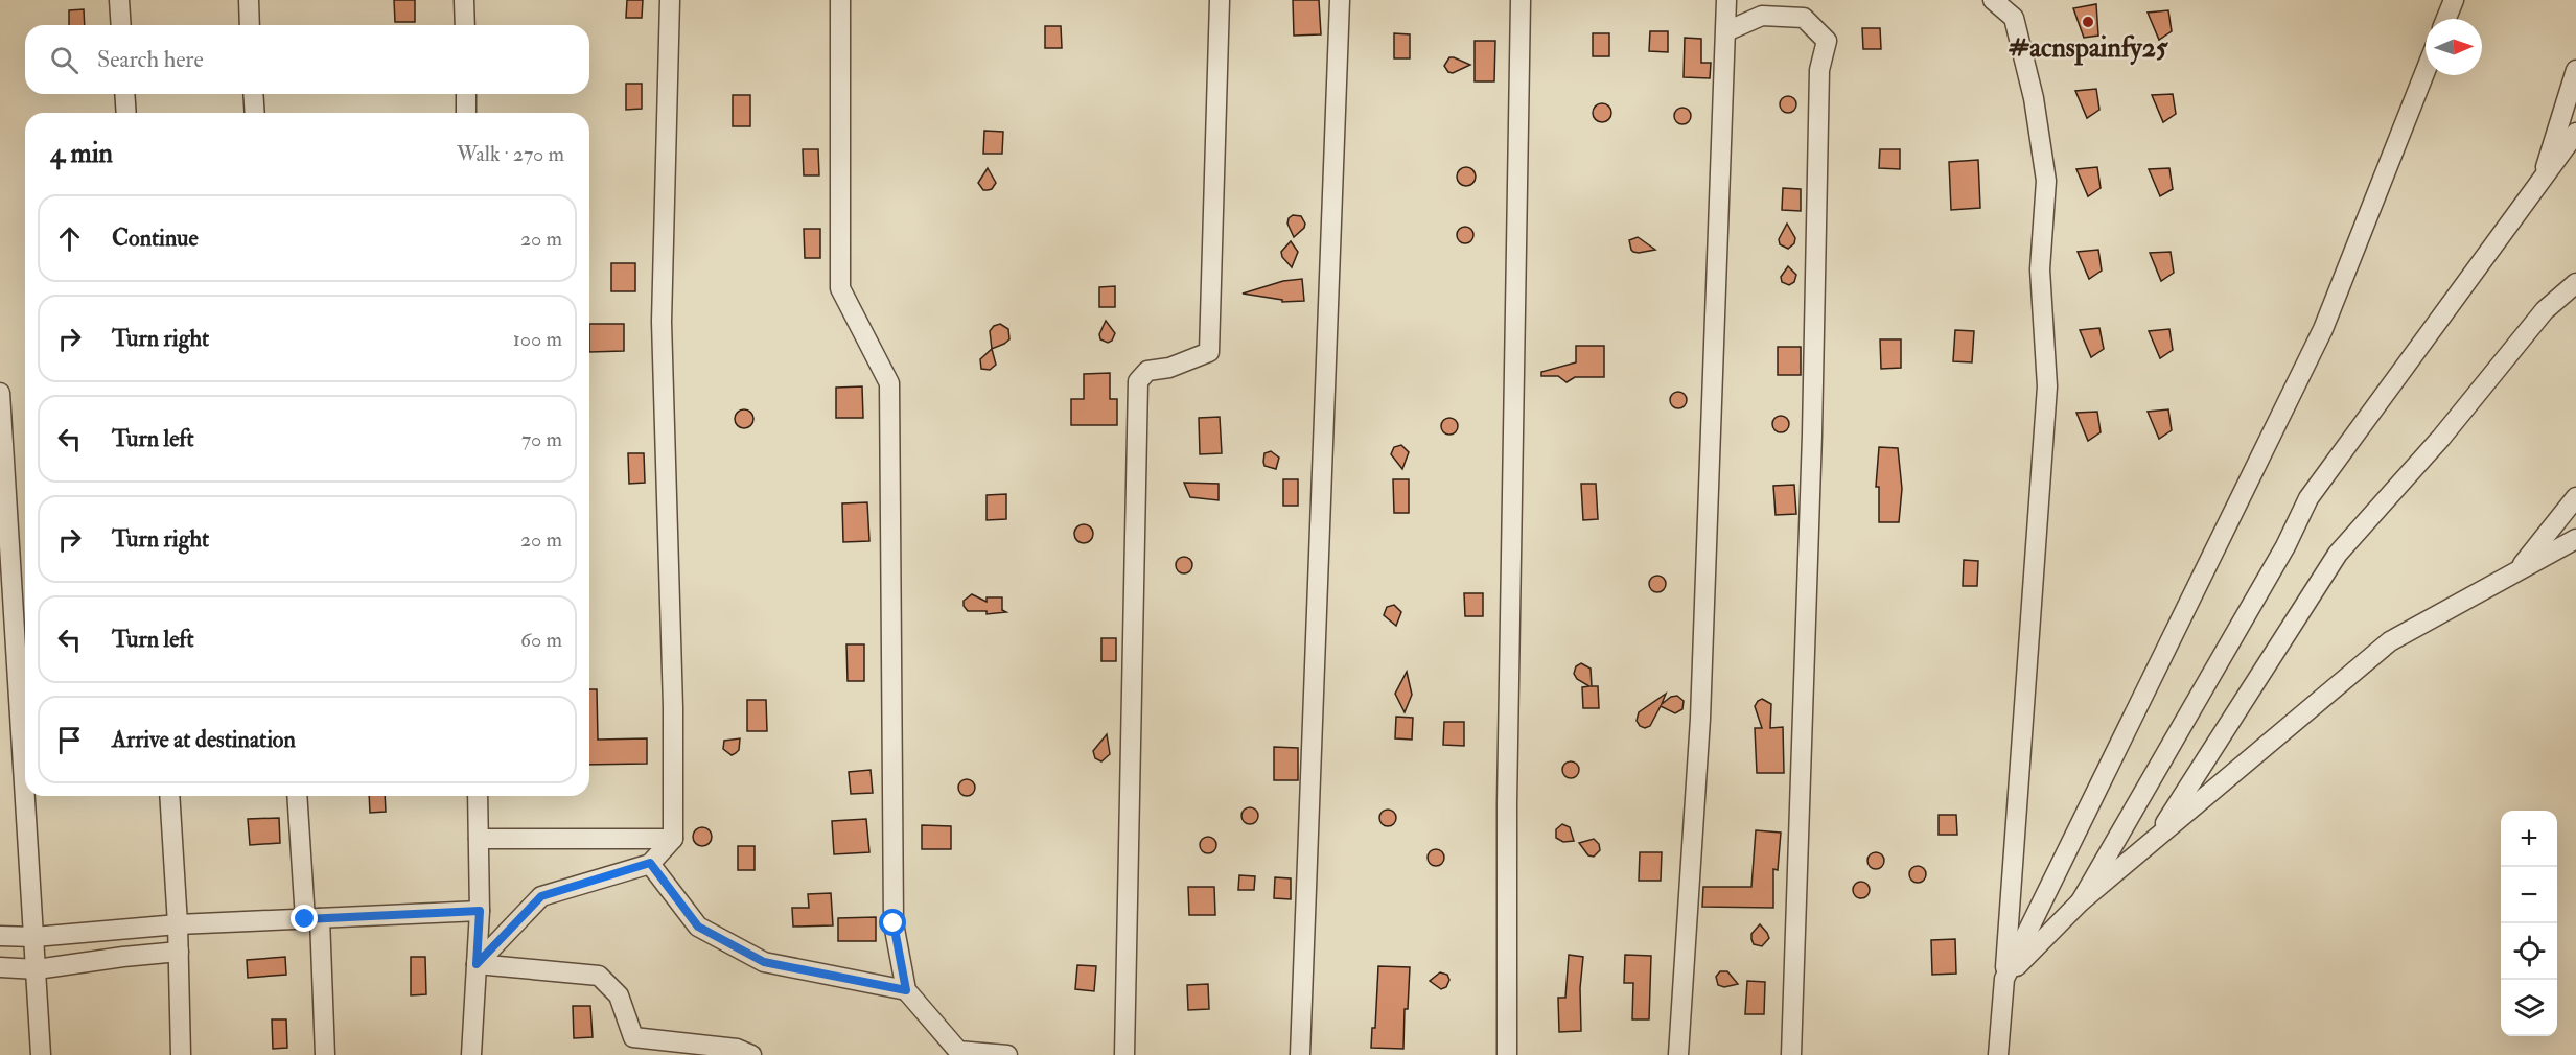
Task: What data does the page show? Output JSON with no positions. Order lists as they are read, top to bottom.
{
  "places": ["#acnspainfy25"],
  "north": "right",
  "page": {
    "search": "Search here",
    "heading": ["4 min", "Walk · 270 m"],
    "list": [
      ["Continue", "20 m"],
      ["Turn right", "100 m"],
      ["Turn left", "70 m"],
      ["Turn right", "20 m"],
      ["Turn left", "60 m"],
      "Arrive at destination"
    ],
    "map_buttons": ["+", "−"]
  }
}
